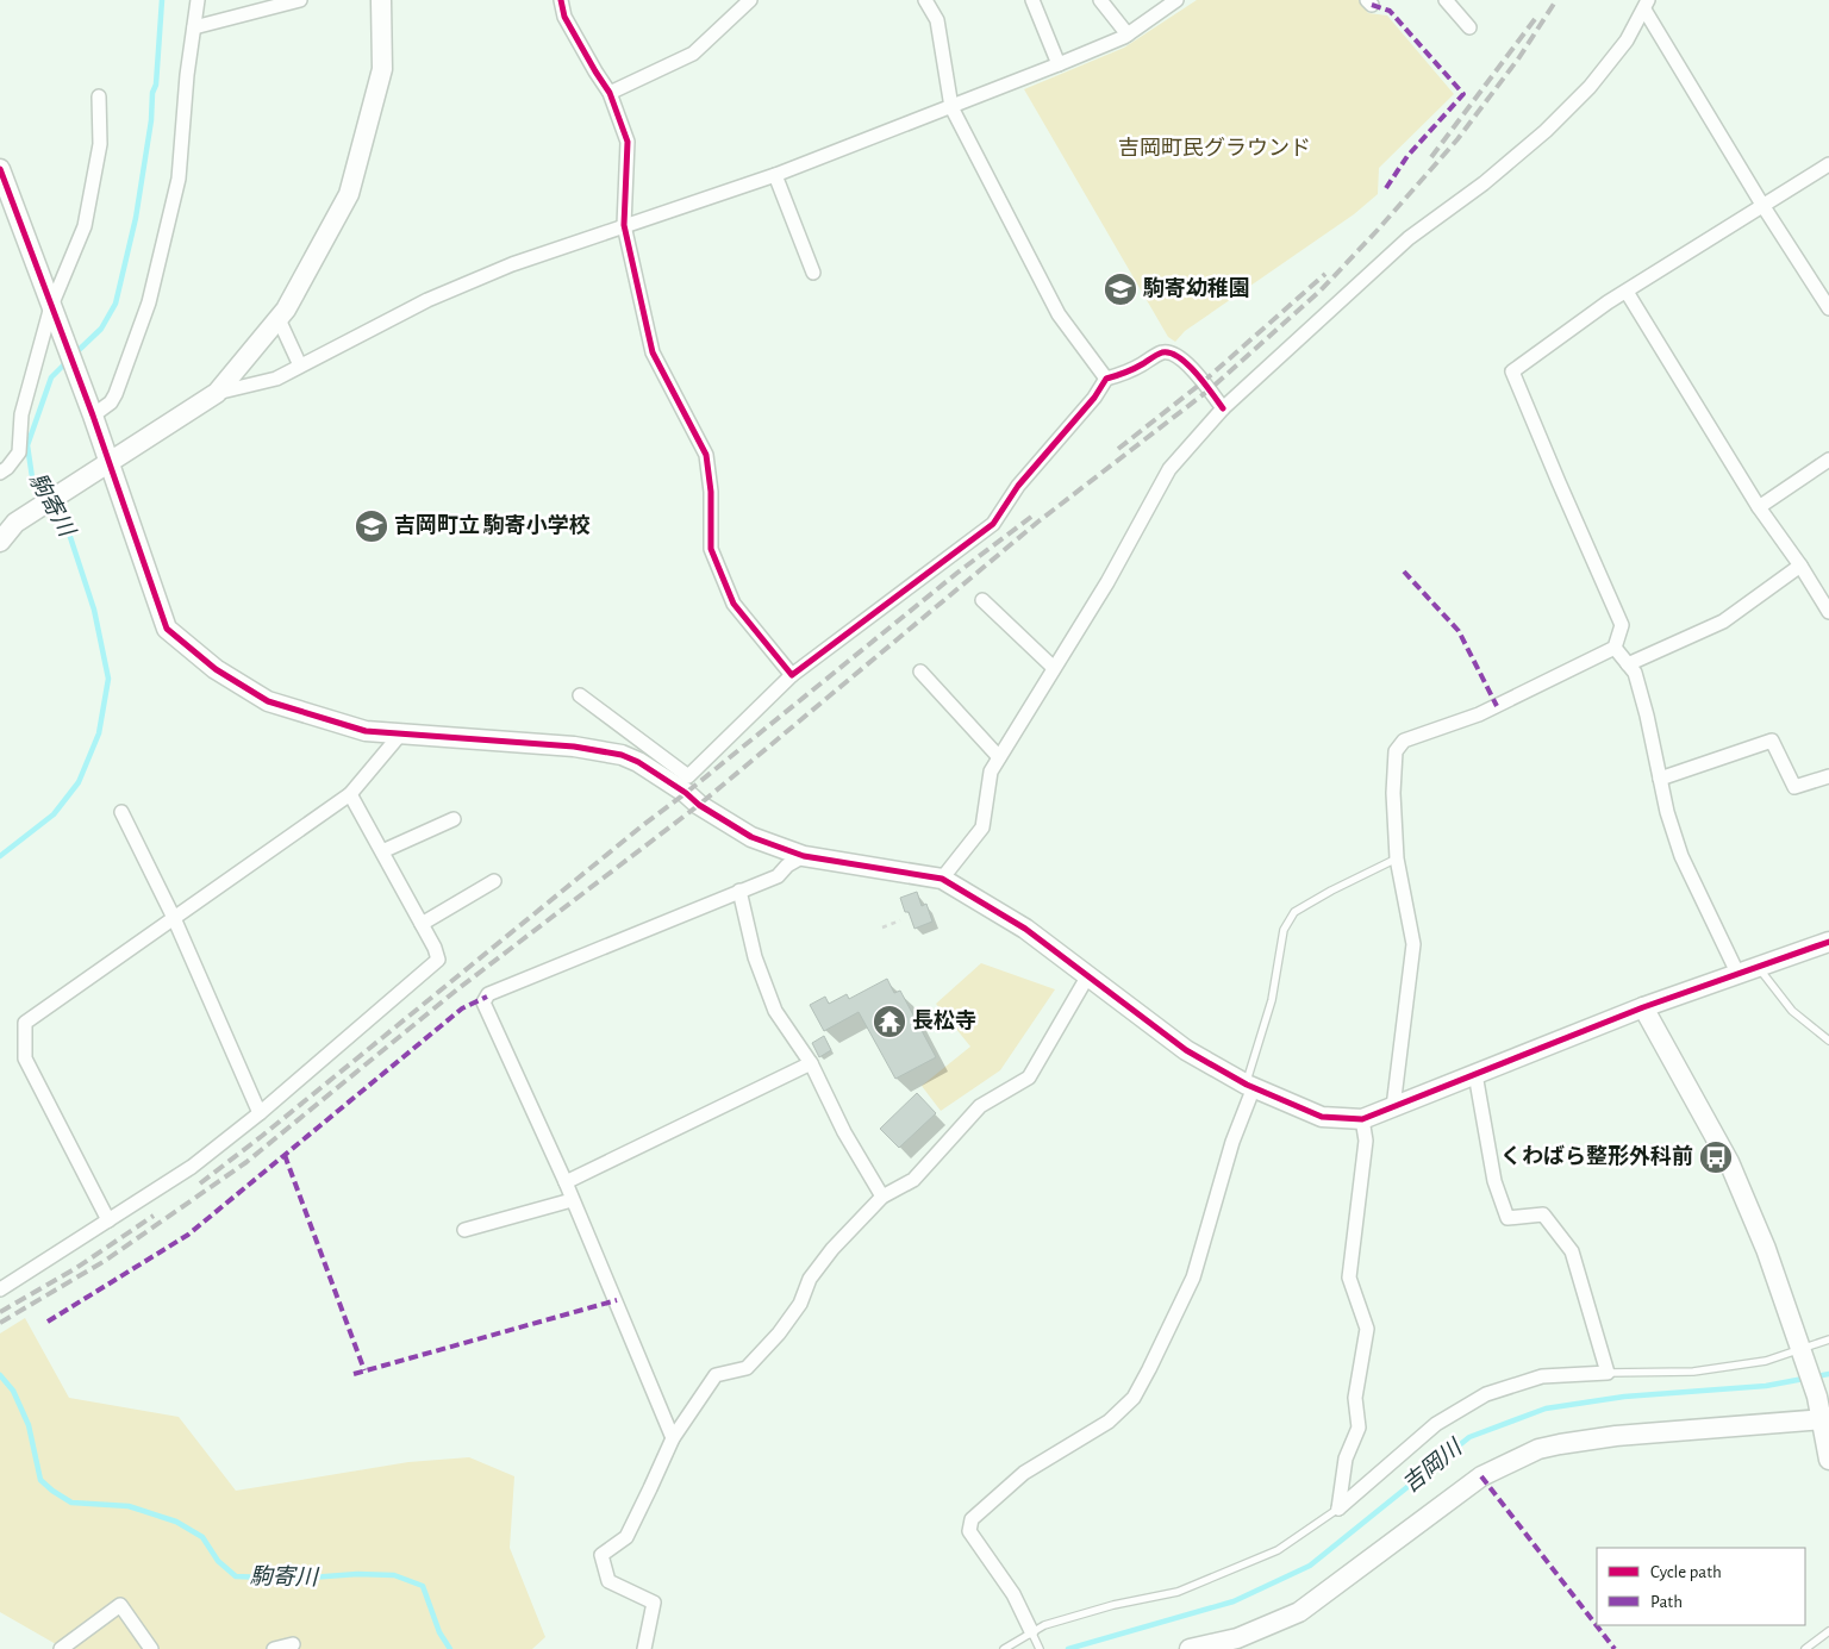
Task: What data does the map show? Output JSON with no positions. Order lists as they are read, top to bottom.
{
  "water": ["駒寄川", "吉岡川"],
  "parks": ["吉岡町民グラウンド"],
  "places": {
    "school or university": ["駒寄幼稚園", "吉岡町立 駒寄小学校"],
    "temple": ["長松寺"],
    "bus stop": ["くわばら整形外科前"]
  },
  "legend": ["Cycle path", "Path"]
}
